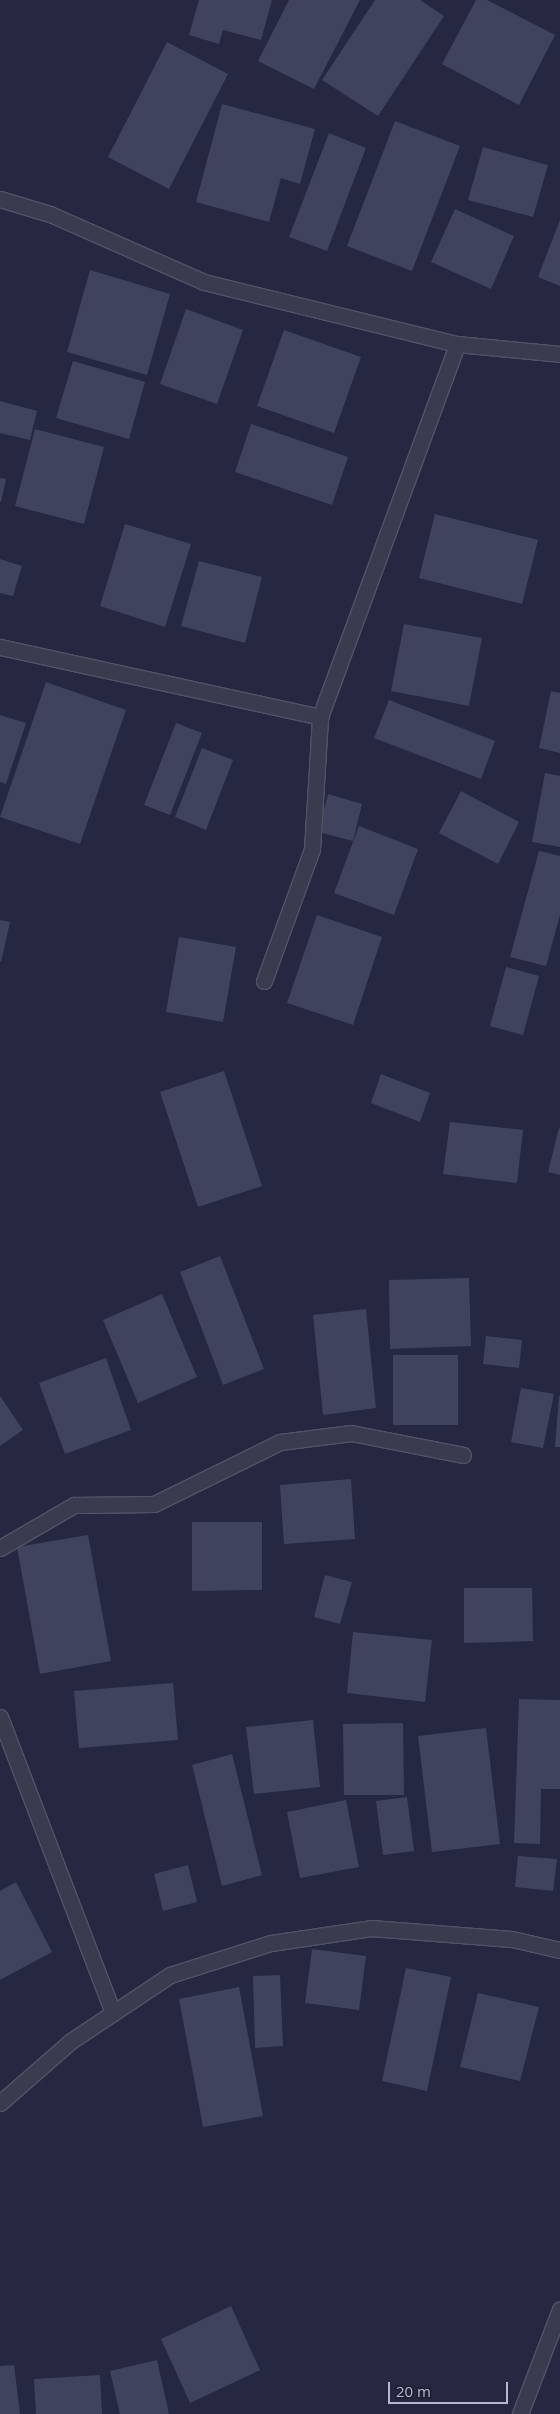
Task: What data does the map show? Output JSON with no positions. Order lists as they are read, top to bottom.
{
  "scale_bar": "20 m"
}
